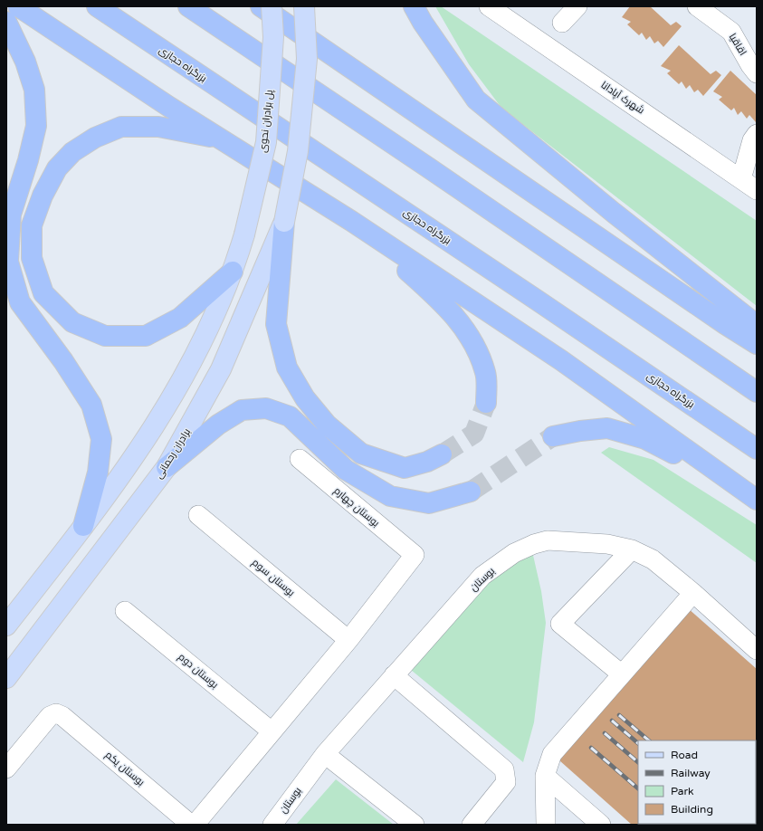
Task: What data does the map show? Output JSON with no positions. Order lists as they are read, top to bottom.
{
  "streets": {
    "highway": ["بزرگراه حجازی"],
    "main road": ["پل برادران نحوی", "برادران رحمانی"],
    "street": [
      "اقاقیا",
      "شهرک آپادانا",
      "بوستان چهارم",
      "بوستان سوم",
      "بوستان",
      "بوستان دوم",
      "بوستان یکم"
    ]
  },
  "crossings": [
    ["بوستان چهارم", "بوستان سوم"]
  ],
  "legend": [
    "Road",
    "Railway",
    "Park",
    "Building"
  ]
}
